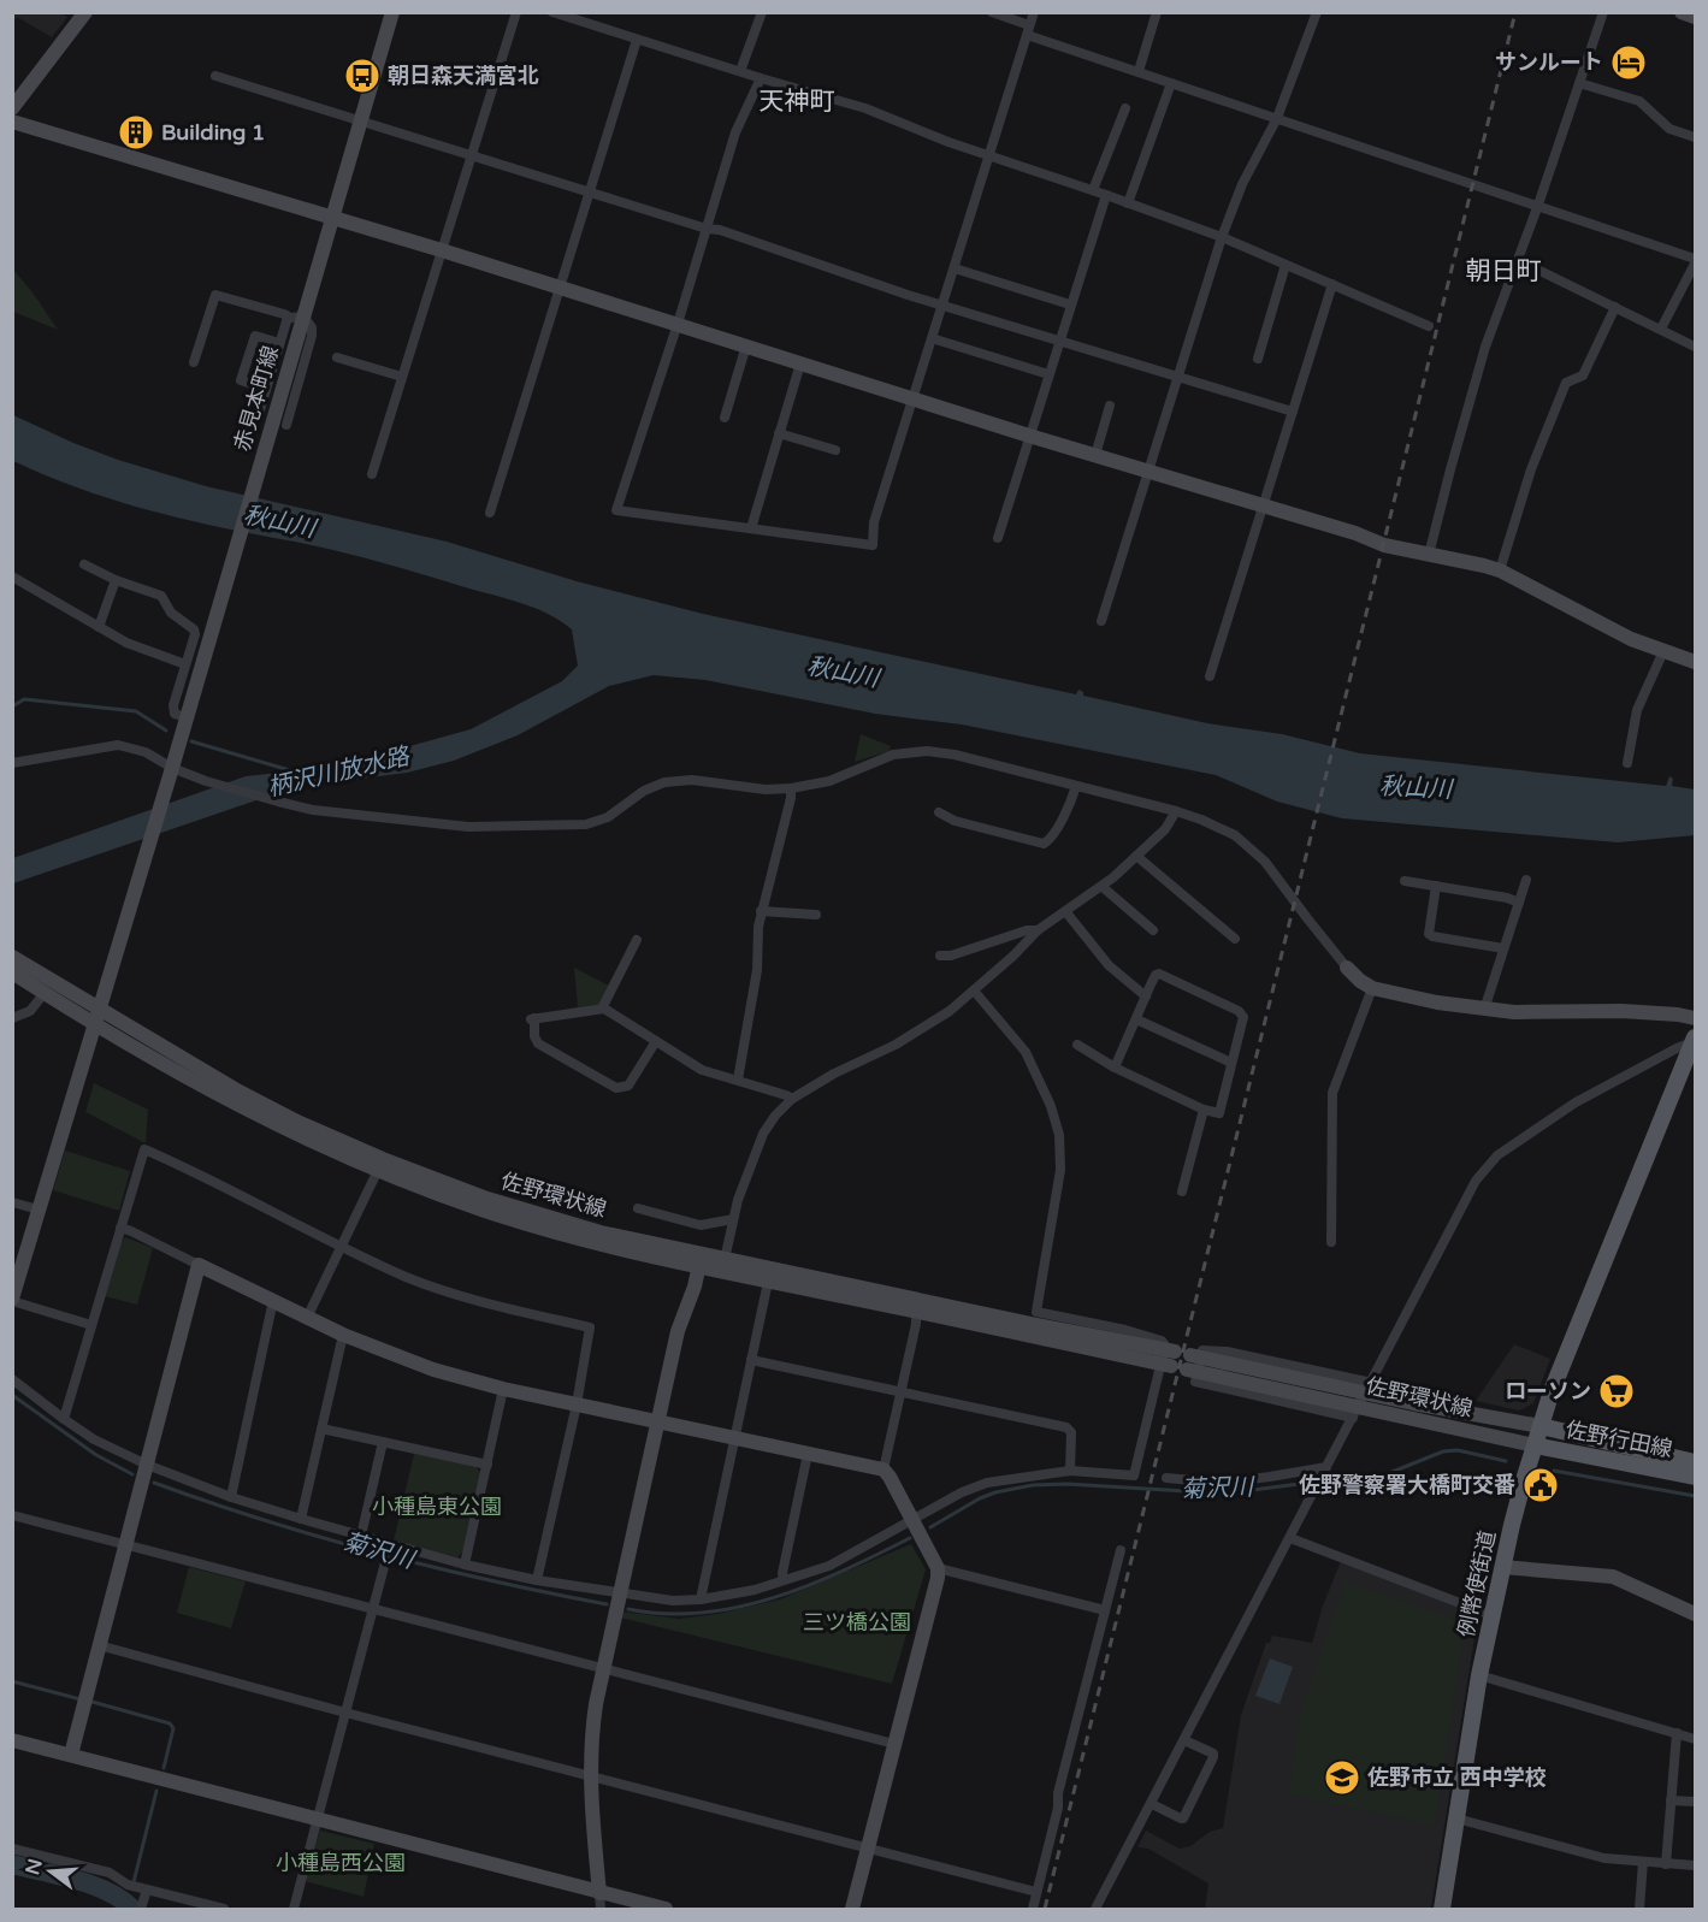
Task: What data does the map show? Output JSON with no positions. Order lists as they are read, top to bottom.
{
  "streets": {
    "main road": ["佐野行田線", "例幣使街道"],
    "street": ["赤見本町線", "佐野環状線"]
  },
  "crossings": [
    ["赤見本町線", "佐野環状線"],
    ["佐野環状線", "佐野行田線"],
    ["佐野環状線", "例幣使街道"],
    ["佐野行田線", "例幣使街道"]
  ],
  "districts": ["天神町", "朝日町"],
  "water": ["秋山川", "柄沢川放水路", "菊沢川"],
  "parks": ["小種島東公園", "三ツ橋公園", "小種島西公園"],
  "places": {
    "hotel": ["サンルート"],
    "bus stop": ["朝日森天満宮北"],
    "building": ["Building 1"],
    "supermarket": ["ローソン"],
    "public building": ["佐野警察署大橋町交番"],
    "school or university": ["佐野市立 西中学校"]
  },
  "north": "left"
}
